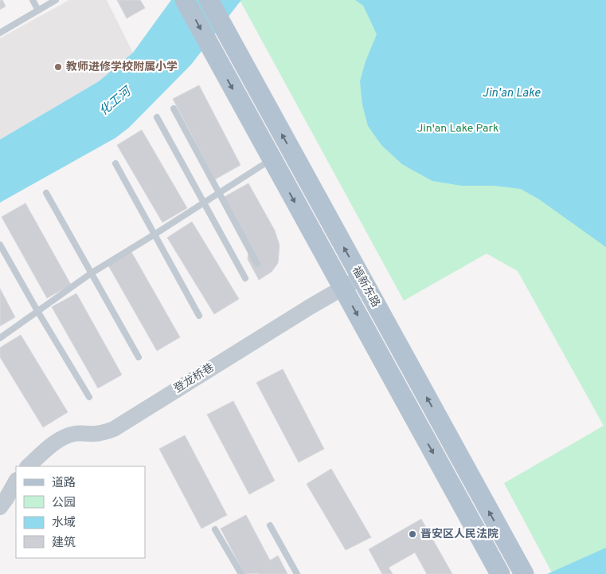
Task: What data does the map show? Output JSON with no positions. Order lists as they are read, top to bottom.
{
  "streets": {
    "main road": ["福新东路"],
    "street": ["登龙桥巷"]
  },
  "crossings": [
    ["福新东路", "登龙桥巷"]
  ],
  "water": ["Jin'an Lake", "化工河"],
  "parks": ["Jin'an Lake Park"],
  "places": ["教师进修学校附属小学", "晋安区人民法院"],
  "legend": [
    "道路",
    "公园",
    "水域",
    "建筑"
  ]
}
